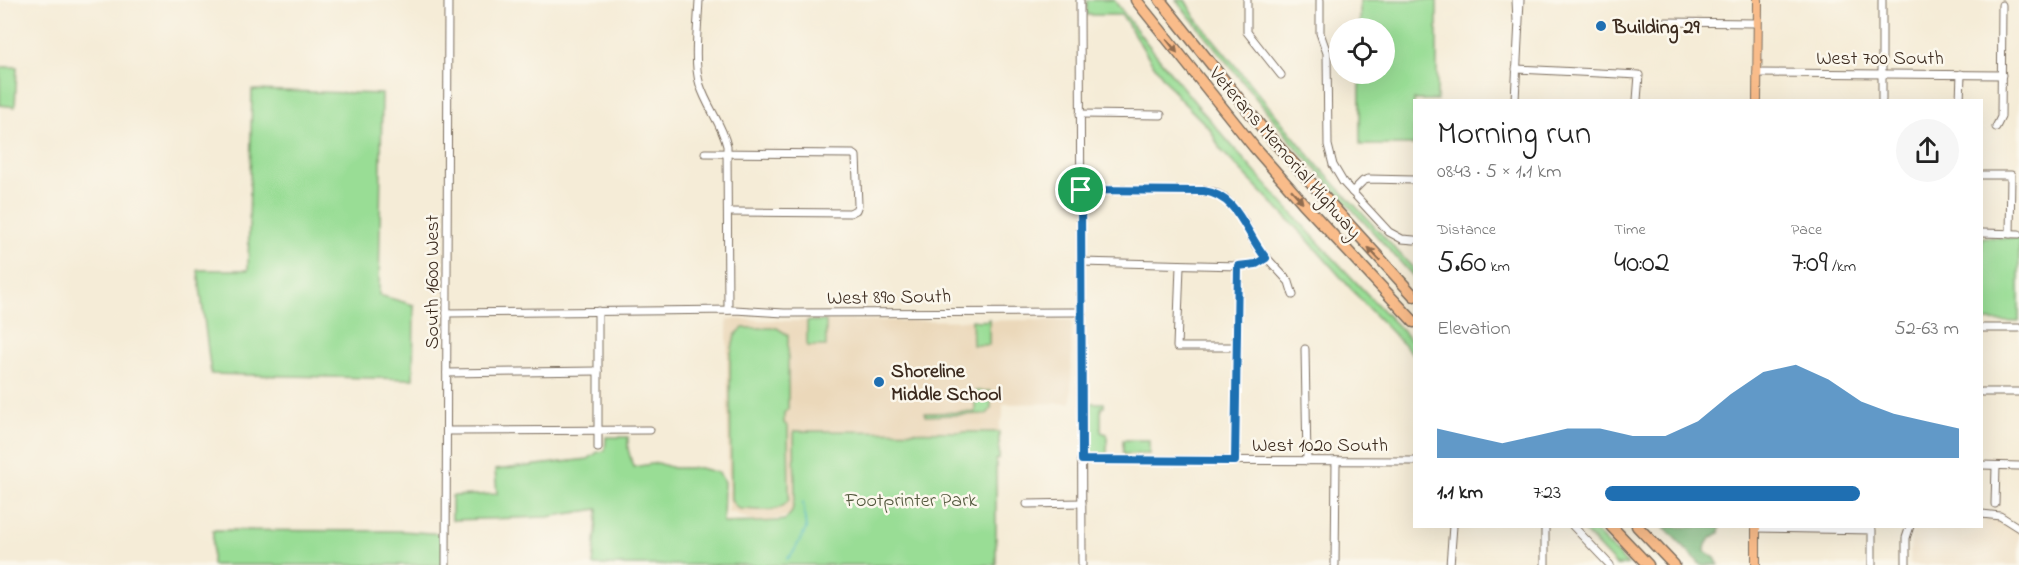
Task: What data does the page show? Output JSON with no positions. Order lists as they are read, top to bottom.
{
  "streets": {
    "highway": ["Veterans Memorial Highway"],
    "street": [
      "West 700 South",
      "South 1600 West",
      "West 890 South",
      "West 1020 South"
    ]
  },
  "crossings": [
    ["South 1600 West", "West 890 South"]
  ],
  "parks": ["Footprinter Park"],
  "places": ["Building 29", "Shoreline Middle School"],
  "page": {
    "heading": ["Morning run", "08:43 · 5 × 1.1 km"],
    "stats": [
      ["Distance", "5.60 km"],
      ["Time", "40:02"],
      ["Pace", "7:09 /km"]
    ],
    "chart": ["Elevation", "52–63 m"],
    "list": [
      {
        "name": "1.1 km",
        "note": "7:23"
      }
    ]
  }
}
